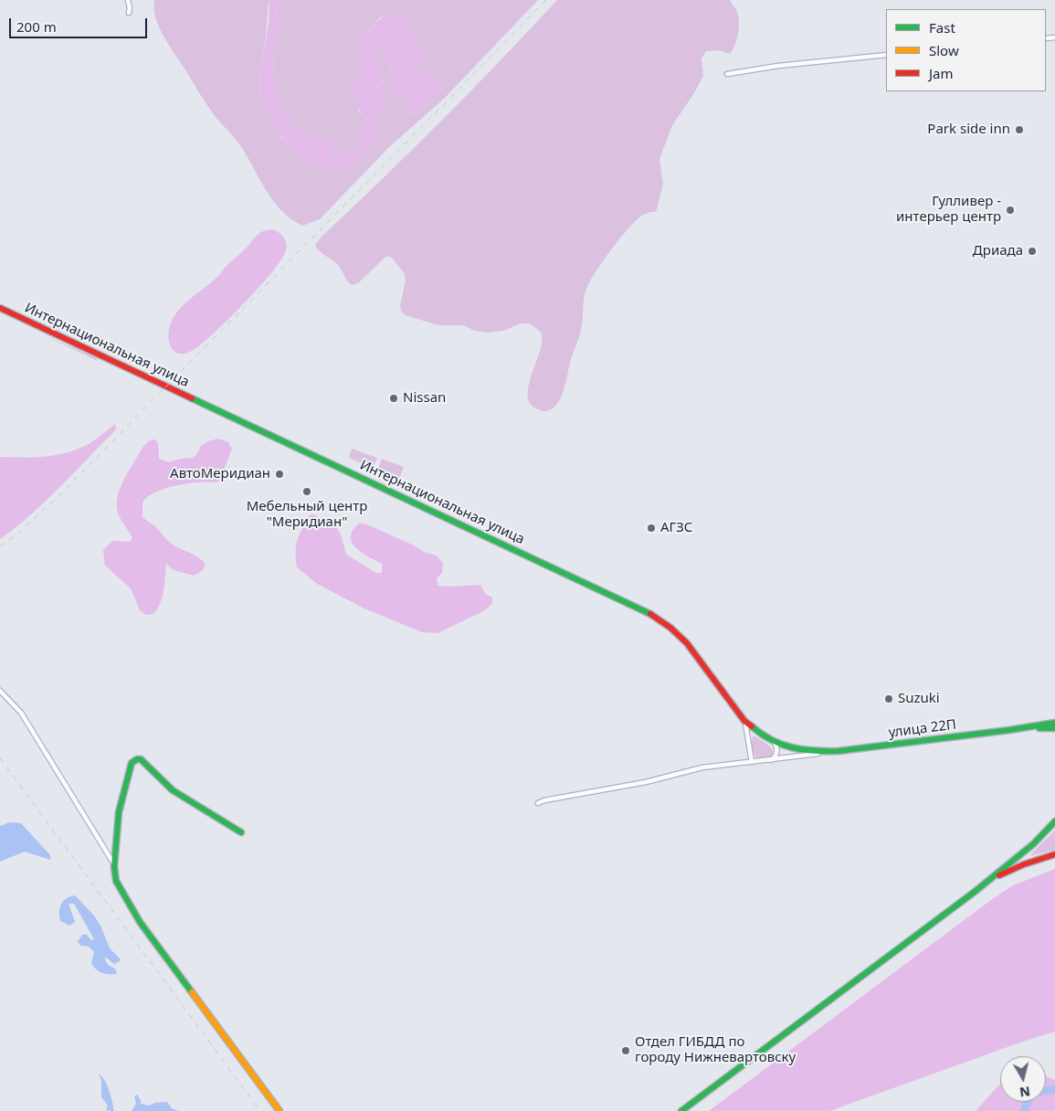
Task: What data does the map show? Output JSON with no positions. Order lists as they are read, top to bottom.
{
  "streets": {
    "main road": ["Интернациональная улица", "улица 22П"]
  },
  "crossings": [
    ["Интернациональная улица", "улица 22П"]
  ],
  "places": [
    "Park side inn",
    "Гулливер - интерьер центр",
    "Дриада",
    "Nissan",
    "АвтоМеридиан",
    "Мебельный центр \"Меридиан\"",
    "АГЗС",
    "Suzuki",
    "Отдел ГИБДД по городу Нижневартовску"
  ],
  "legend": ["Fast", "Slow", "Jam"],
  "scale_bar": "200 m",
  "north": "bottom"
}
